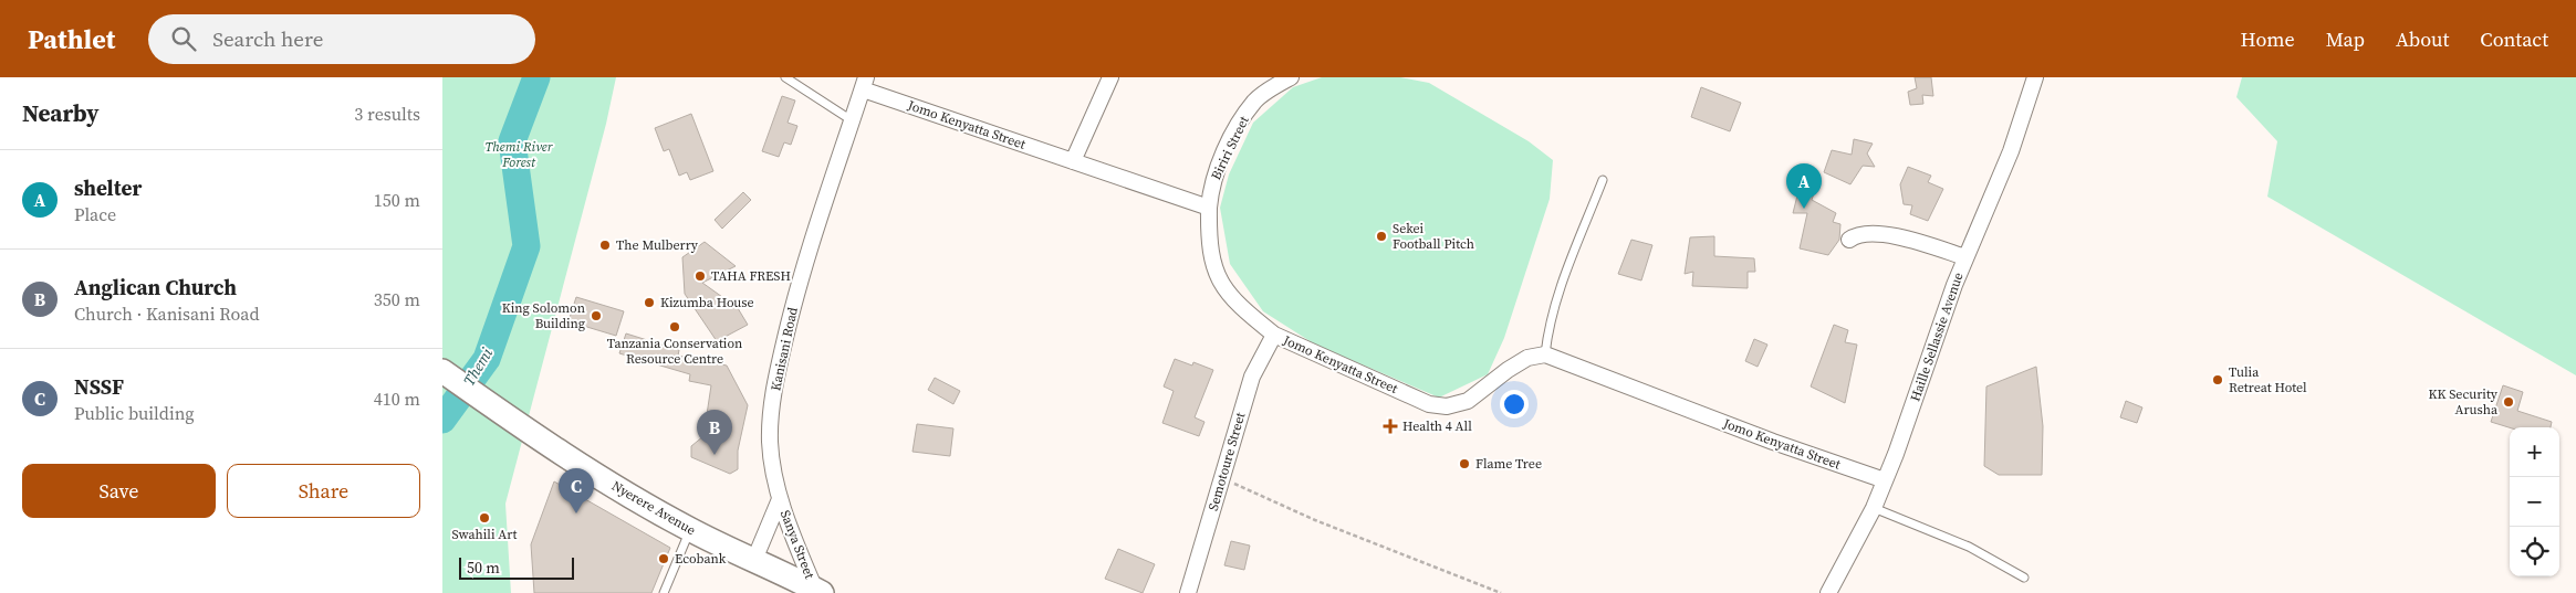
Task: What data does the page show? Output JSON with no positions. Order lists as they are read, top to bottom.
{
  "streets": {
    "main road": ["Nyerere Avenue"],
    "street": [
      "Jomo Kenyatta Street",
      "Biriri Street",
      "Haille Sellassie Avenue",
      "Kanisani Road",
      "Semotoure Street",
      "Sanya Street"
    ]
  },
  "crossings": [
    ["Jomo Kenyatta Street", "Biriri Street"],
    ["Jomo Kenyatta Street", "Haille Sellassie Avenue"],
    ["Jomo Kenyatta Street", "Kanisani Road"],
    ["Jomo Kenyatta Street", "Semotoure Street"],
    ["Kanisani Road", "Sanya Street"],
    ["Nyerere Avenue", "Sanya Street"]
  ],
  "water": ["Themi"],
  "parks": ["Themi River Forest"],
  "places": {
    "other": [
      "Sekei Football Pitch",
      "The Mulberry",
      "TAHA FRESH",
      "Kizumba House",
      "King Solomon Building",
      "Tanzania Conservation Resource Centre",
      "Tulia Retreat Hotel",
      "KK Security Arusha",
      "Flame Tree",
      "Swahili Art",
      "Ecobank"
    ],
    "health": ["Health 4 All"]
  },
  "scale_bar": "50 m",
  "page": {
    "header": "Pathlet",
    "search": "Search here",
    "nav": [
      "Home",
      "Map",
      "About",
      "Contact"
    ],
    "heading": ["Nearby", "3 results"],
    "list": [
      {
        "mark": "A",
        "name": "shelter",
        "note": "Place",
        "value": "150 m"
      },
      {
        "mark": "B",
        "name": "Anglican Church",
        "note": "Church · Kanisani Road",
        "value": "350 m"
      },
      {
        "mark": "C",
        "name": "NSSF",
        "note": "Public building",
        "value": "410 m"
      }
    ],
    "pins": ["A", "B", "C"],
    "map_buttons": ["+", "−"],
    "buttons": ["Save", "Share"],
    "scale": "50 m"
  }
}
